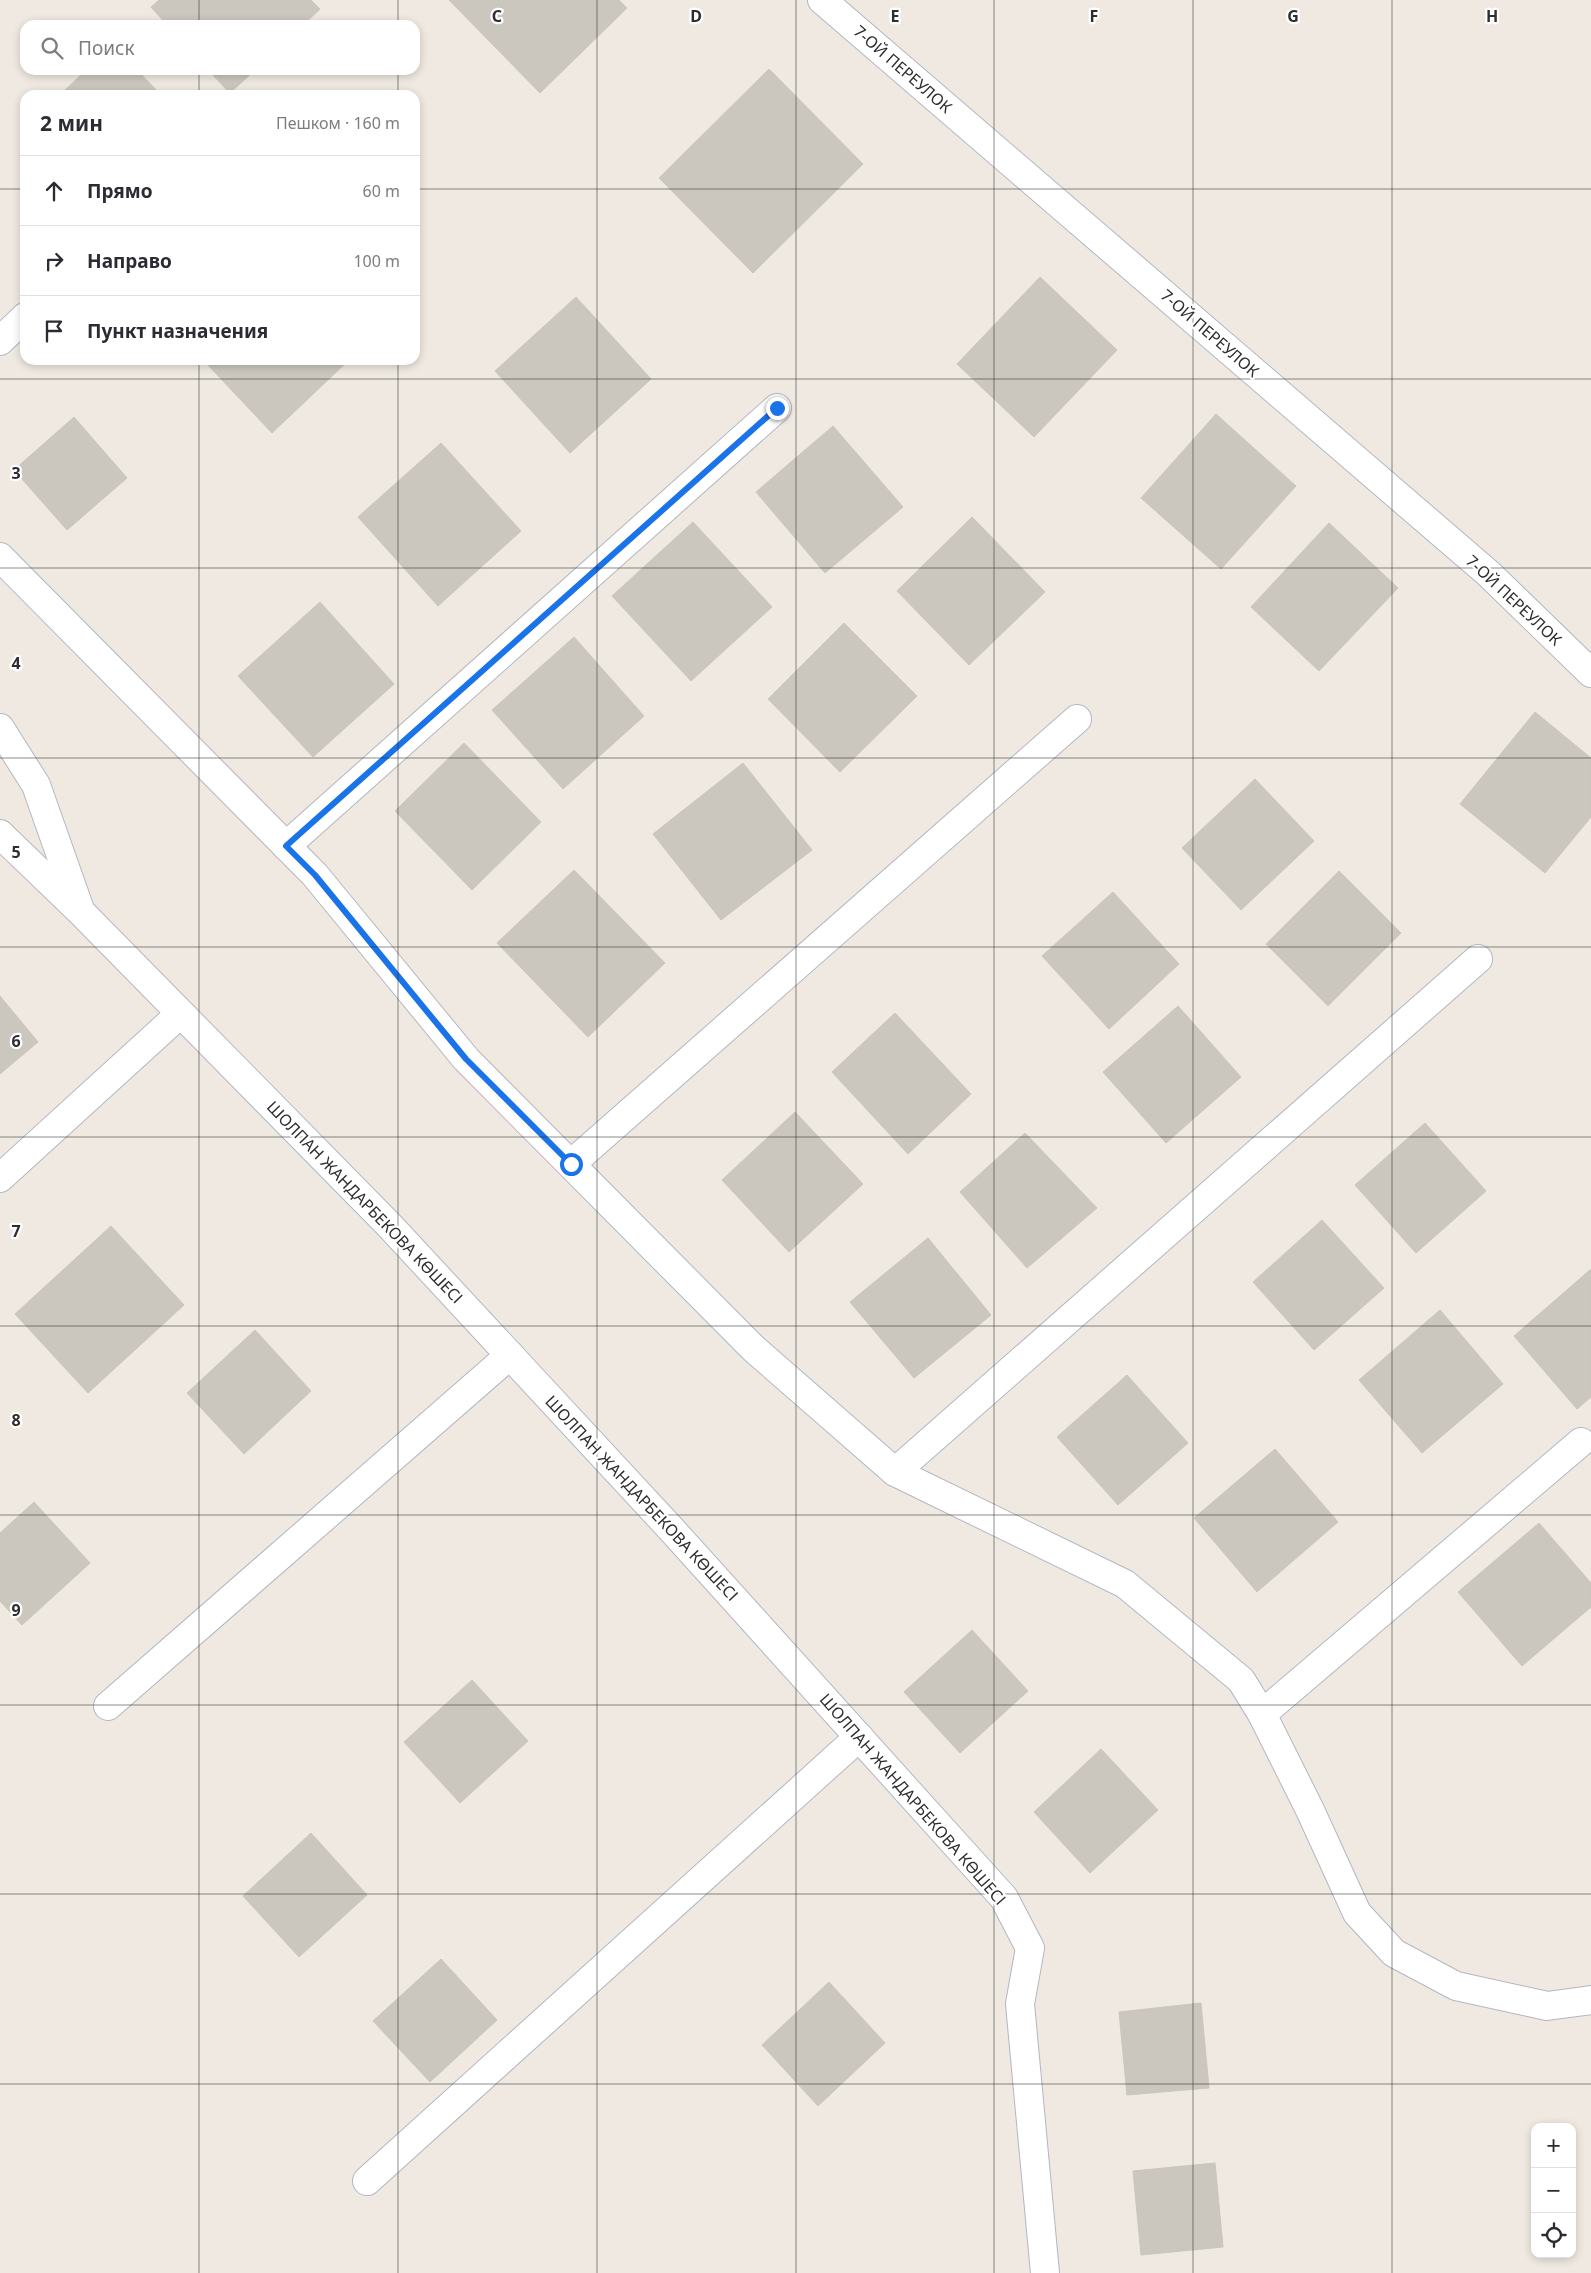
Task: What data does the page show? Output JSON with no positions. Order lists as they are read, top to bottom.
{
  "streets": {
    "street": ["7-ОЙ ПЕРЕУЛОК", "ШОЛПАН ЖАНДАРБЕКОВА КӨШЕСІ"]
  },
  "page": {
    "search": "Поиск",
    "heading": ["2 мин", "Пешком · 160 m"],
    "list": [
      ["Прямо", "60 m"],
      ["Направо", "100 m"],
      "Пункт назначения"
    ],
    "map_buttons": ["+", "−"]
  },
  "grid": {
    "columns": [
      "C",
      "D",
      "E",
      "F",
      "G",
      "H"
    ],
    "rows": [
      "3",
      "4",
      "5",
      "6",
      "7",
      "8",
      "9"
    ]
  }
}
